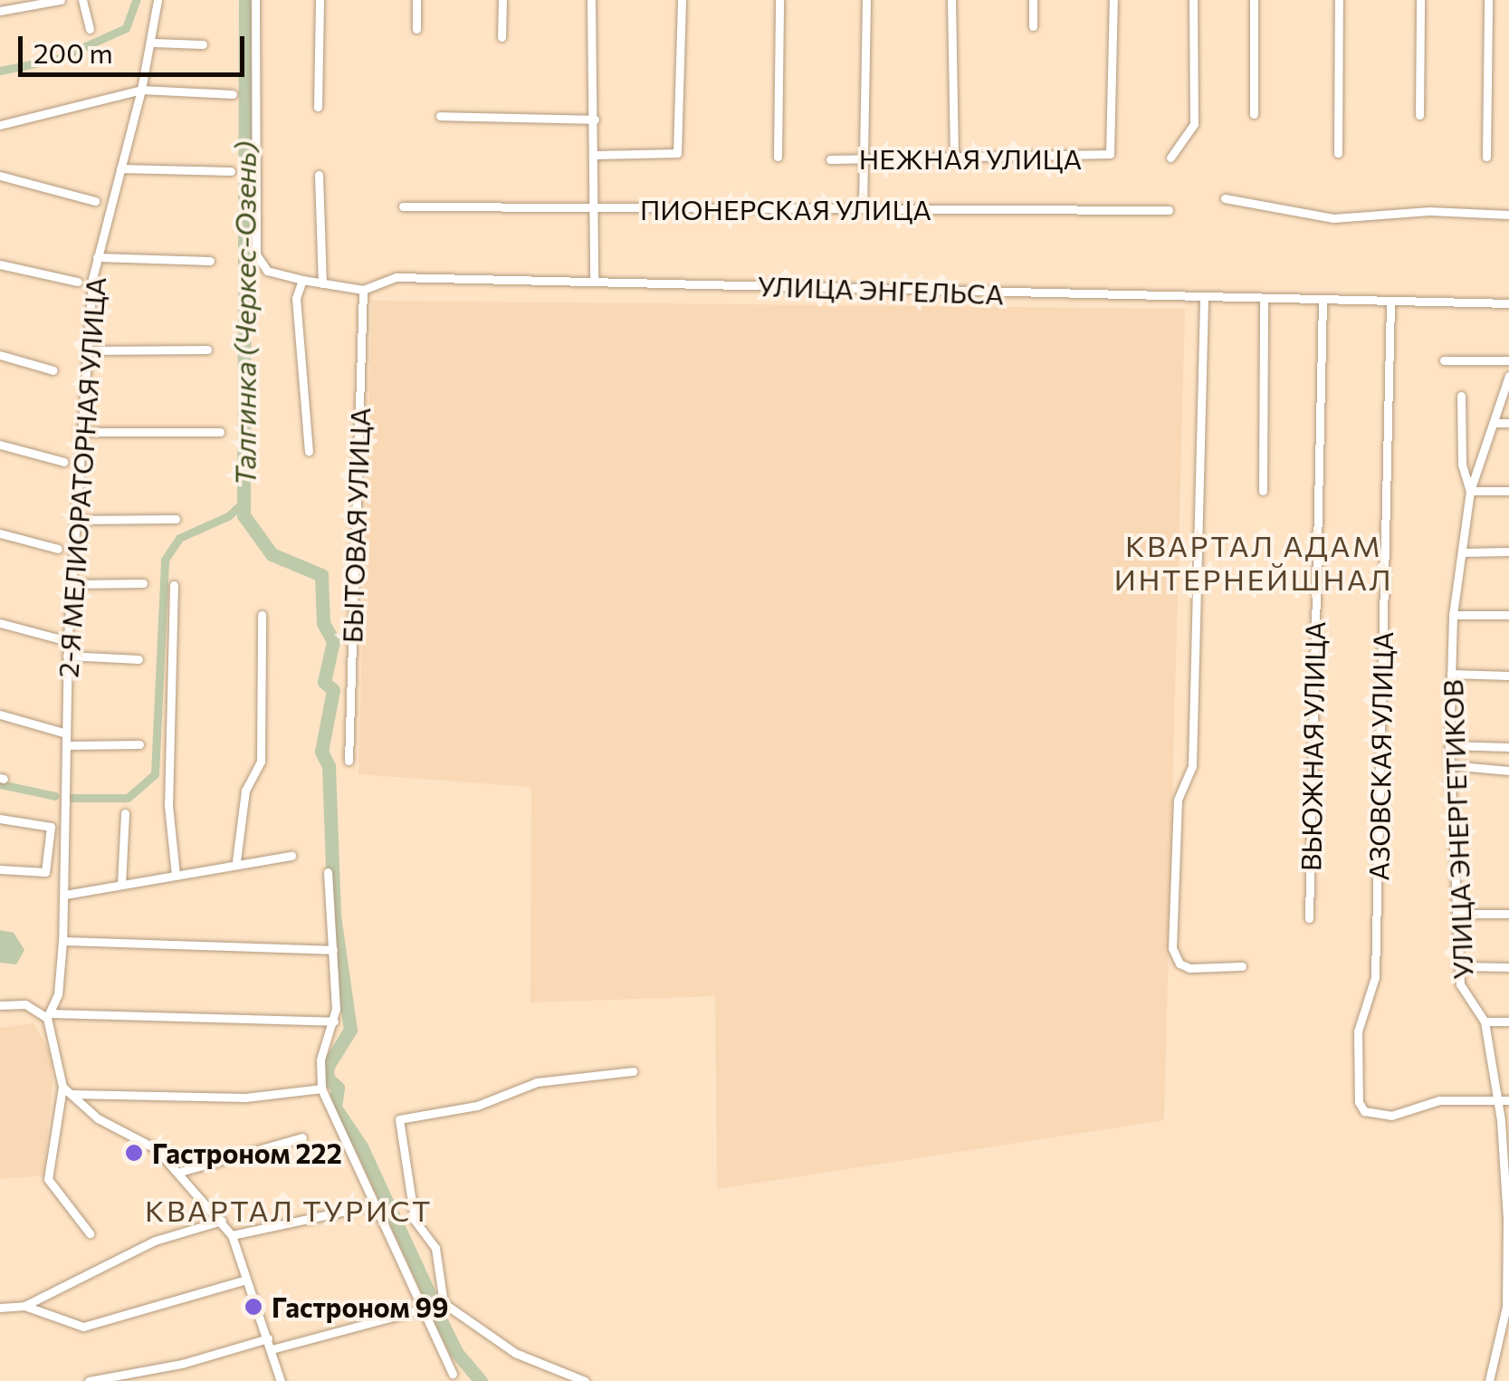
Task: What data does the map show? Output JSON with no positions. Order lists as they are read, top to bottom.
{
  "streets": {
    "street": [
      "НЕЖНАЯ УЛИЦА",
      "ПИОНЕРСКАЯ УЛИЦА",
      "УЛИЦА ЭНГЕЛЬСА",
      "2-Я МЕЛИОРАТОРНАЯ УЛИЦА",
      "БЫТОВАЯ УЛИЦА",
      "ВЬЮЖНАЯ УЛИЦА",
      "АЗОВСКАЯ УЛИЦА",
      "УЛИЦА ЭНЕРГЕТИКОВ"
    ]
  },
  "crossings": [
    ["УЛИЦА ЭНГЕЛЬСА", "БЫТОВАЯ УЛИЦА"],
    ["УЛИЦА ЭНГЕЛЬСА", "ВЬЮЖНАЯ УЛИЦА"],
    ["УЛИЦА ЭНГЕЛЬСА", "АЗОВСКАЯ УЛИЦА"],
    ["АЗОВСКАЯ УЛИЦА", "УЛИЦА ЭНЕРГЕТИКОВ"]
  ],
  "districts": ["КВАРТАЛ АДАМ ИНТЕРНЕЙШНАЛ", "КВАРТАЛ ТУРИСТ"],
  "water": ["Талгинка (Черкес-Озень)"],
  "places": ["Гастроном 222", "Гастроном 99"],
  "scale_bar": "200 m"
}
